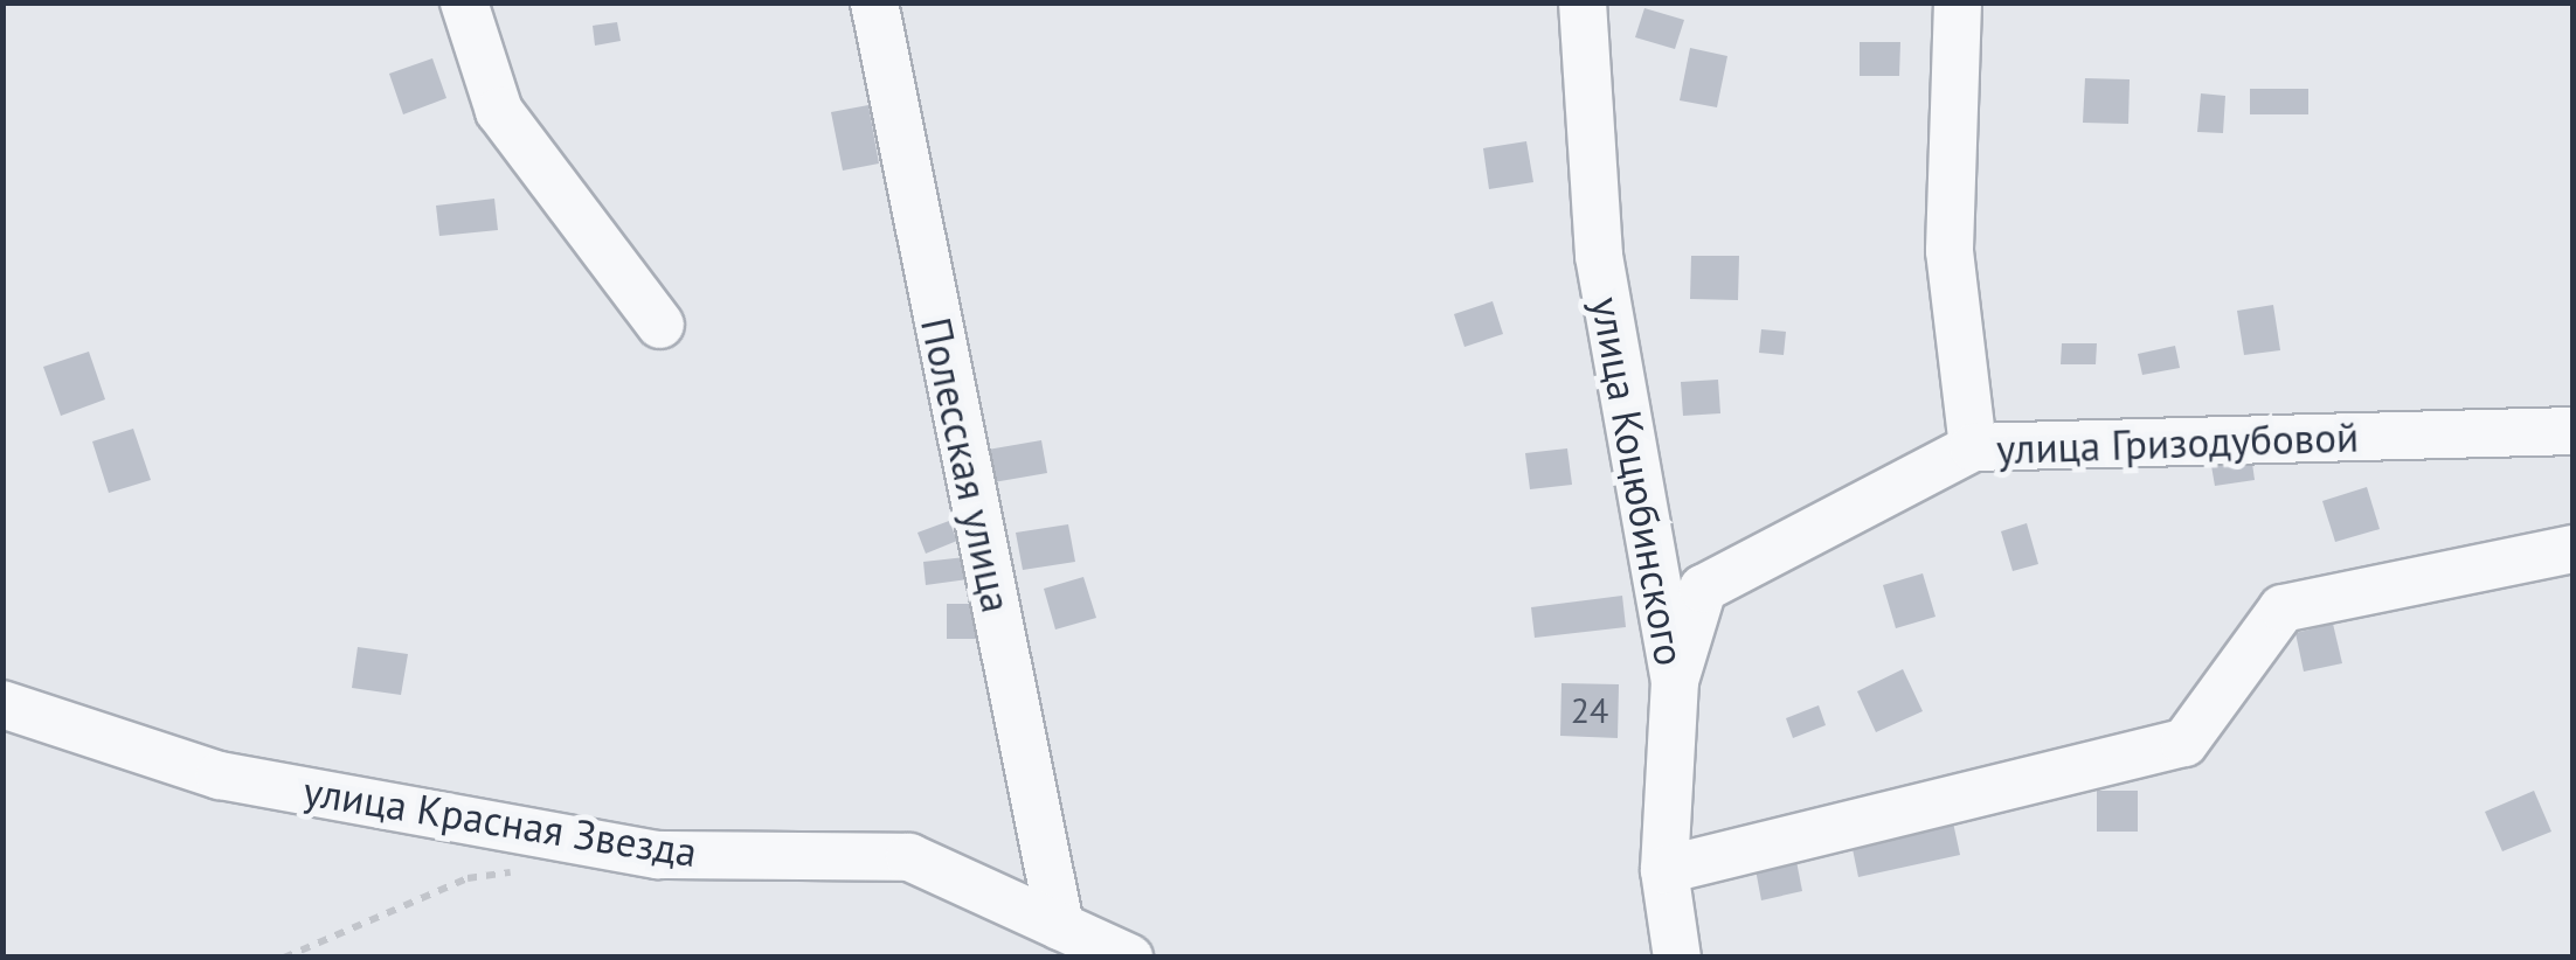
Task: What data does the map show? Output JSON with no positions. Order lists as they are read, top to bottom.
{
  "streets": {
    "street": [
      "улица Гризодубовой",
      "Полесская улица",
      "улица Коцюбинского",
      "улица Красная Звезда"
    ]
  },
  "crossings": [
    ["улица Гризодубовой", "улица Коцюбинского"],
    ["Полесская улица", "улица Красная Звезда"]
  ],
  "house_numbers": ["24"]
}
